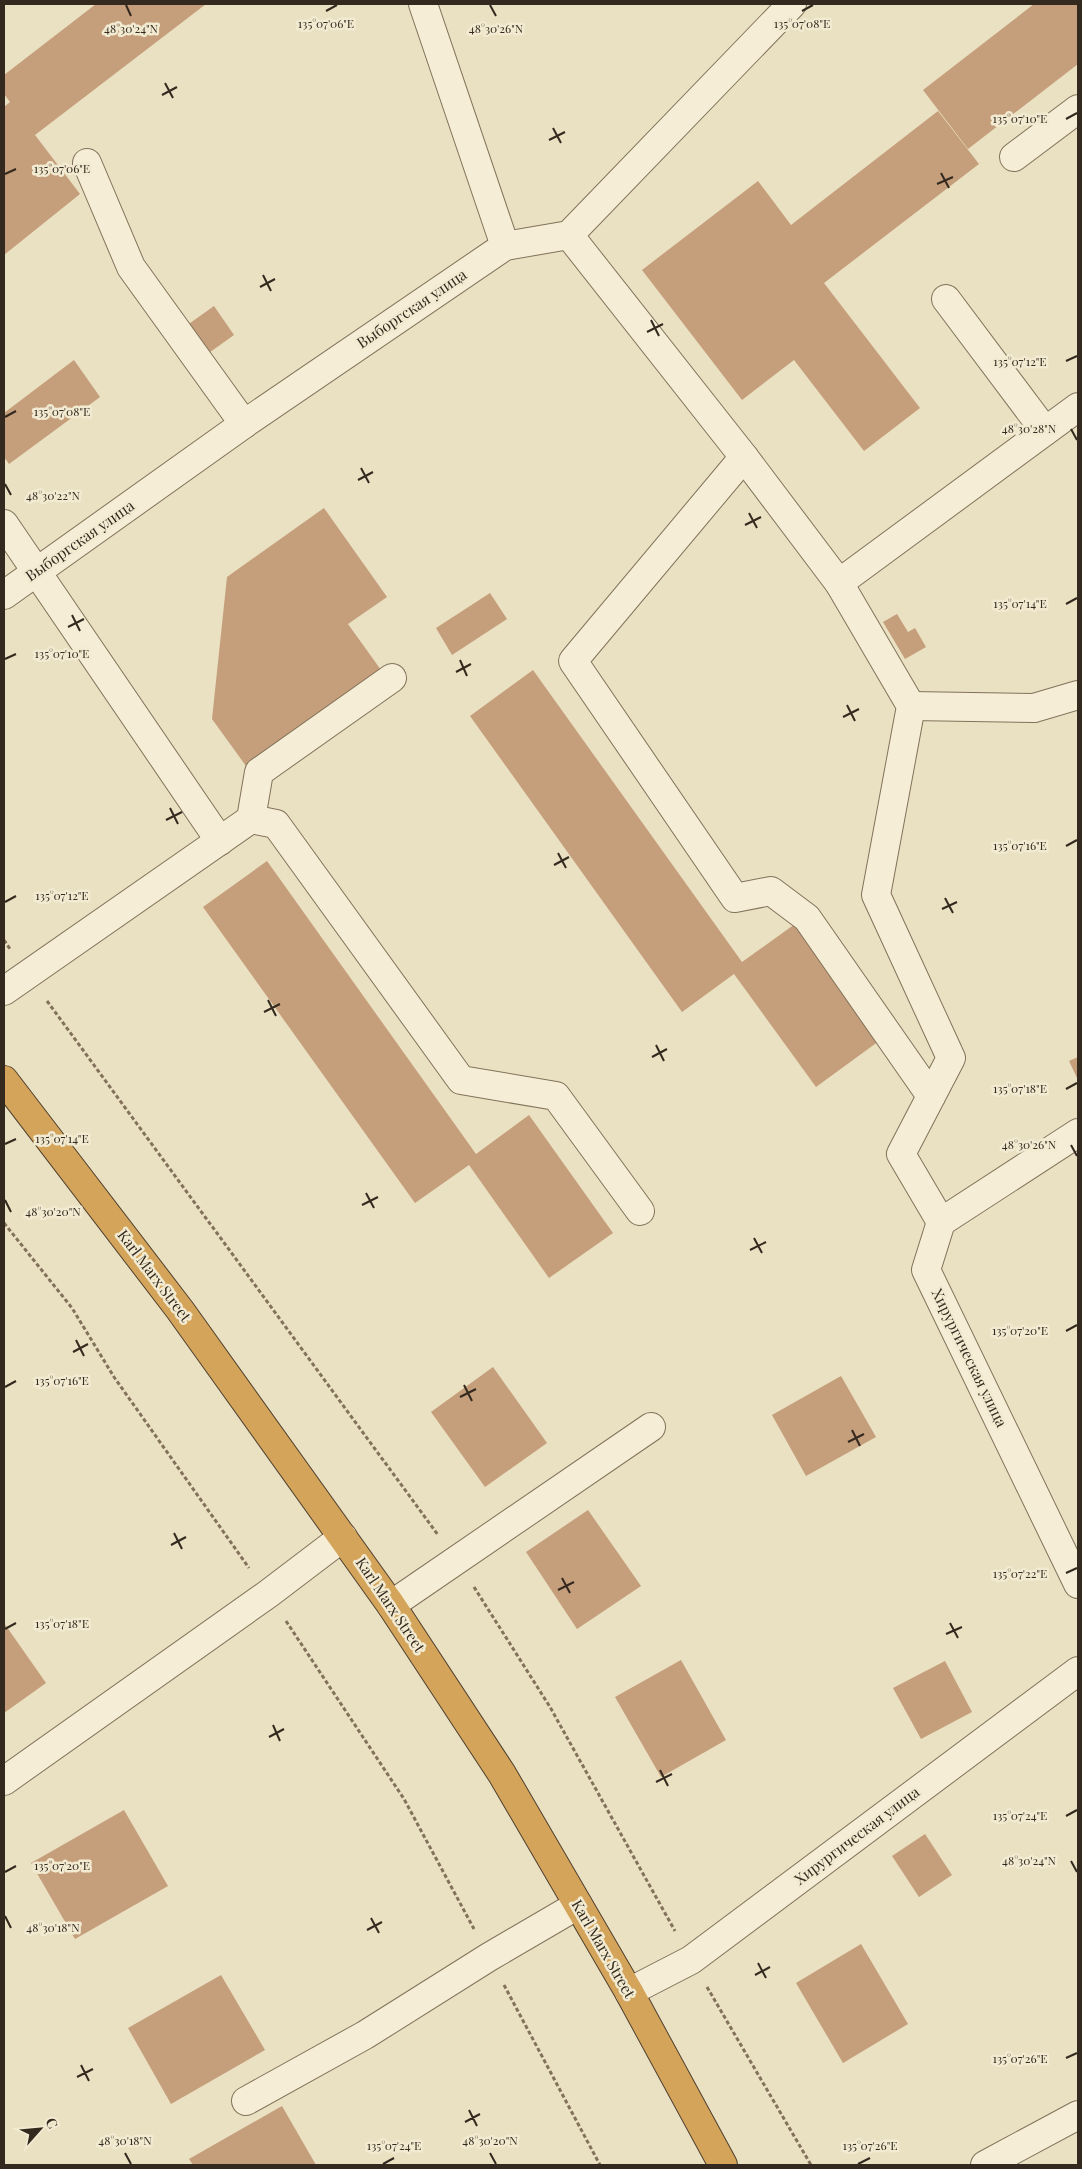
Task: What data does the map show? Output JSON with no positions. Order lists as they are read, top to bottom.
{
  "streets": {
    "highway": ["Karl Marx Street"],
    "street": ["Выборгская улица", "Хирургическая улица"]
  },
  "crossings": [
    ["Karl Marx Street", "Хирургическая улица"]
  ],
  "north": "top right",
  "coordinates": [
    "135°07'06\"E",
    "135°07'08\"E",
    "48°30'24\"N",
    "48°30'26\"N",
    "135°07'10\"E",
    "135°07'12\"E",
    "48°30'28\"N",
    "48°30'22\"N",
    "135°07'14\"E",
    "135°07'16\"E",
    "135°07'18\"E",
    "48°30'20\"N",
    "135°07'20\"E",
    "135°07'22\"E",
    "135°07'24\"E",
    "48°30'18\"N",
    "135°07'26\"E"
  ]
}
